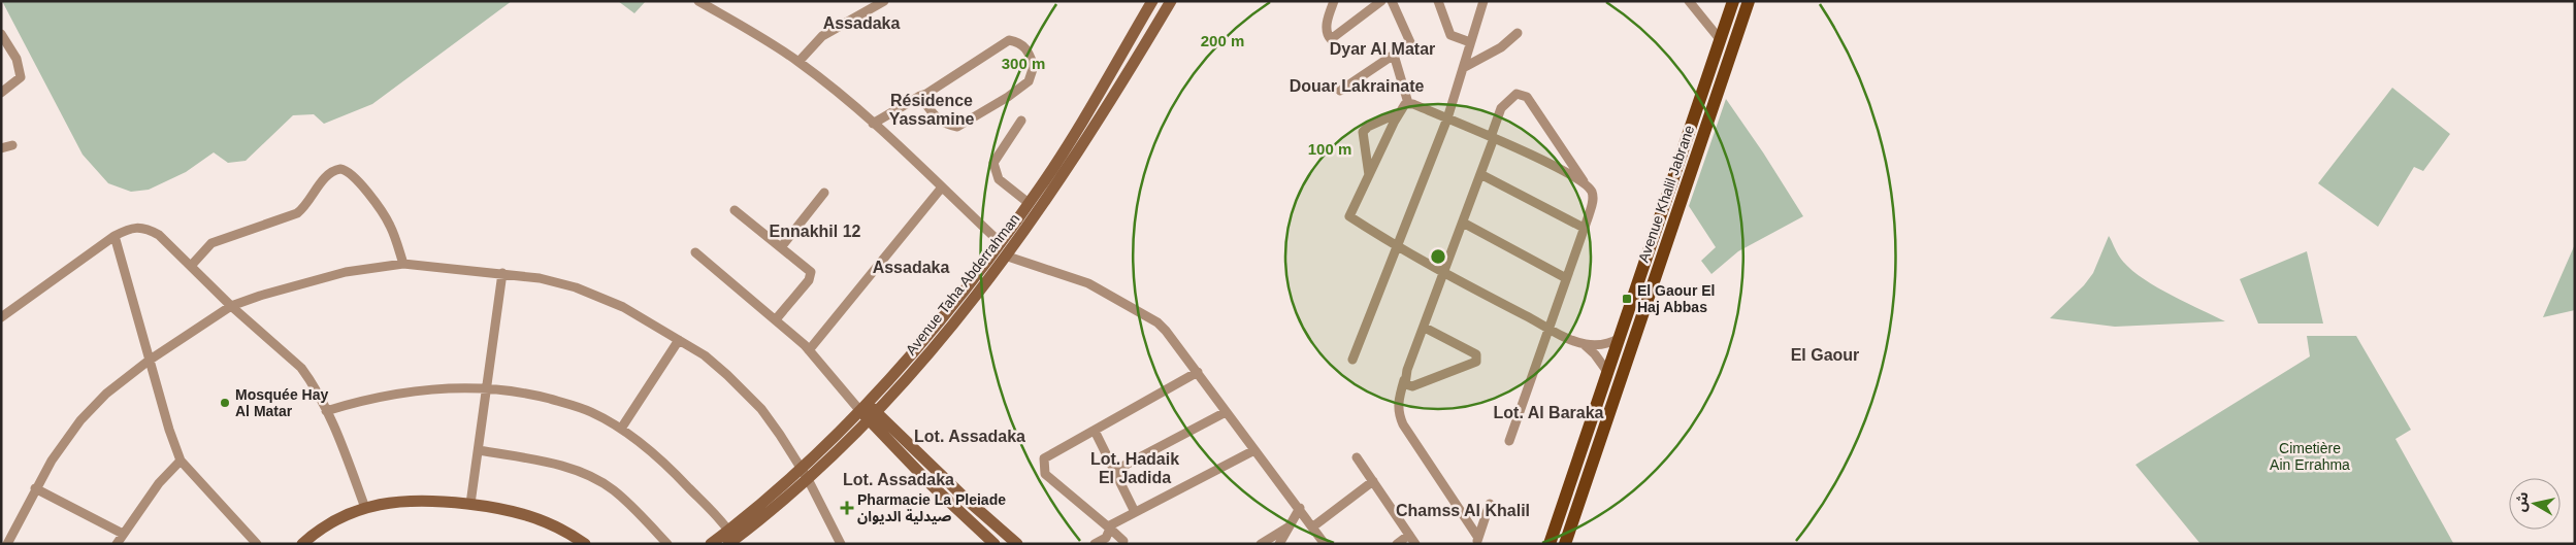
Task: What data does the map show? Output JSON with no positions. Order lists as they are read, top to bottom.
{
  "streets": {
    "main road": ["Avenue Khalil Jabrane"],
    "street": ["Avenue Taha Abderrahman"]
  },
  "districts": [
    "Assadaka",
    "Dyar Al Matar",
    "Douar Lakrainate",
    "Résidence Yassamine",
    "Ennakhil 12",
    "Assadaka",
    "El Gaour",
    "Lot. Al Baraka",
    "Lot. Assadaka",
    "Lot. Hadaik El Jadida",
    "Lot. Assadaka",
    "Chamss Al Khalil"
  ],
  "parks": ["Cimetière Ain Errahma"],
  "places": {
    "transit": ["El Gaour El Haj Abbas"],
    "other": ["Mosquée Hay Al Matar"],
    "health": ["Pharmacie La Pleiade صيدلية الديوان"]
  },
  "north": "left",
  "rings": ["200 m", "300 m", "100 m"]
}
